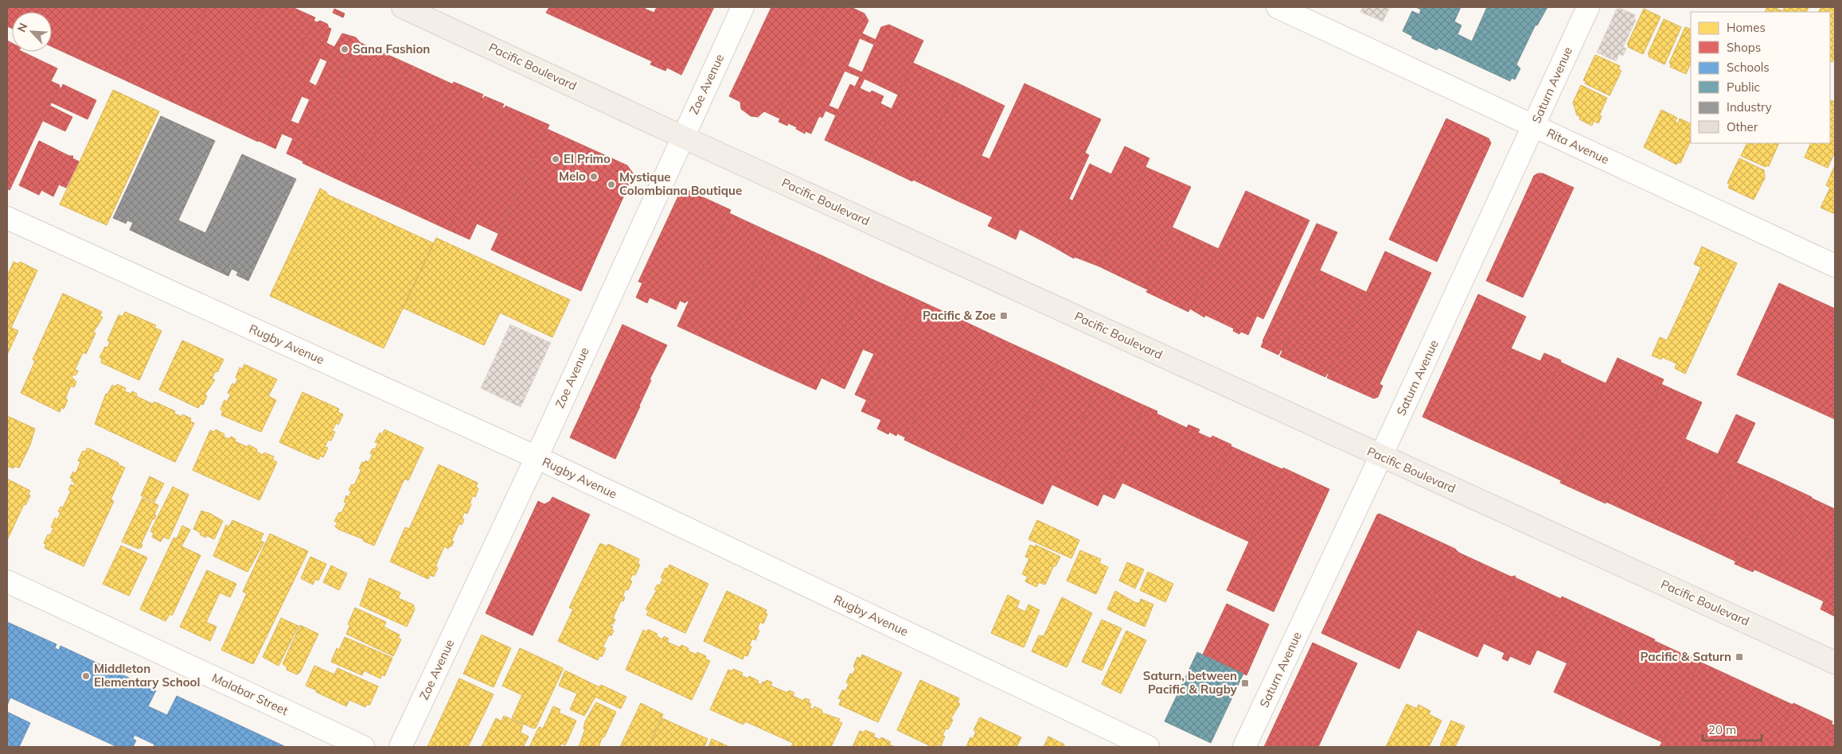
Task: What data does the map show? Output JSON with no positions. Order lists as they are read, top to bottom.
{
  "streets": {
    "main road": ["Pacific Boulevard"],
    "street": [
      "Zoe Avenue",
      "Saturn Avenue",
      "Rita Avenue",
      "Rugby Avenue",
      "Malabar Street"
    ]
  },
  "crossings": [
    ["Pacific Boulevard", "Zoe Avenue"],
    ["Pacific Boulevard", "Saturn Avenue"],
    ["Zoe Avenue", "Rugby Avenue"],
    ["Saturn Avenue", "Rita Avenue"]
  ],
  "places": {
    "other": [
      "Sana Fashion",
      "El Primo",
      "Melo",
      "Mystique Colombiana Boutique",
      "Middleton Elementary School"
    ],
    "transit": ["Pacific & Zoe", "Pacific & Saturn", "Saturn, between Pacific & Rugby"]
  },
  "legend": [
    "Homes",
    "Shops",
    "Schools",
    "Public",
    "Industry",
    "Other"
  ],
  "scale_bar": "20 m",
  "north": "top left"
}
